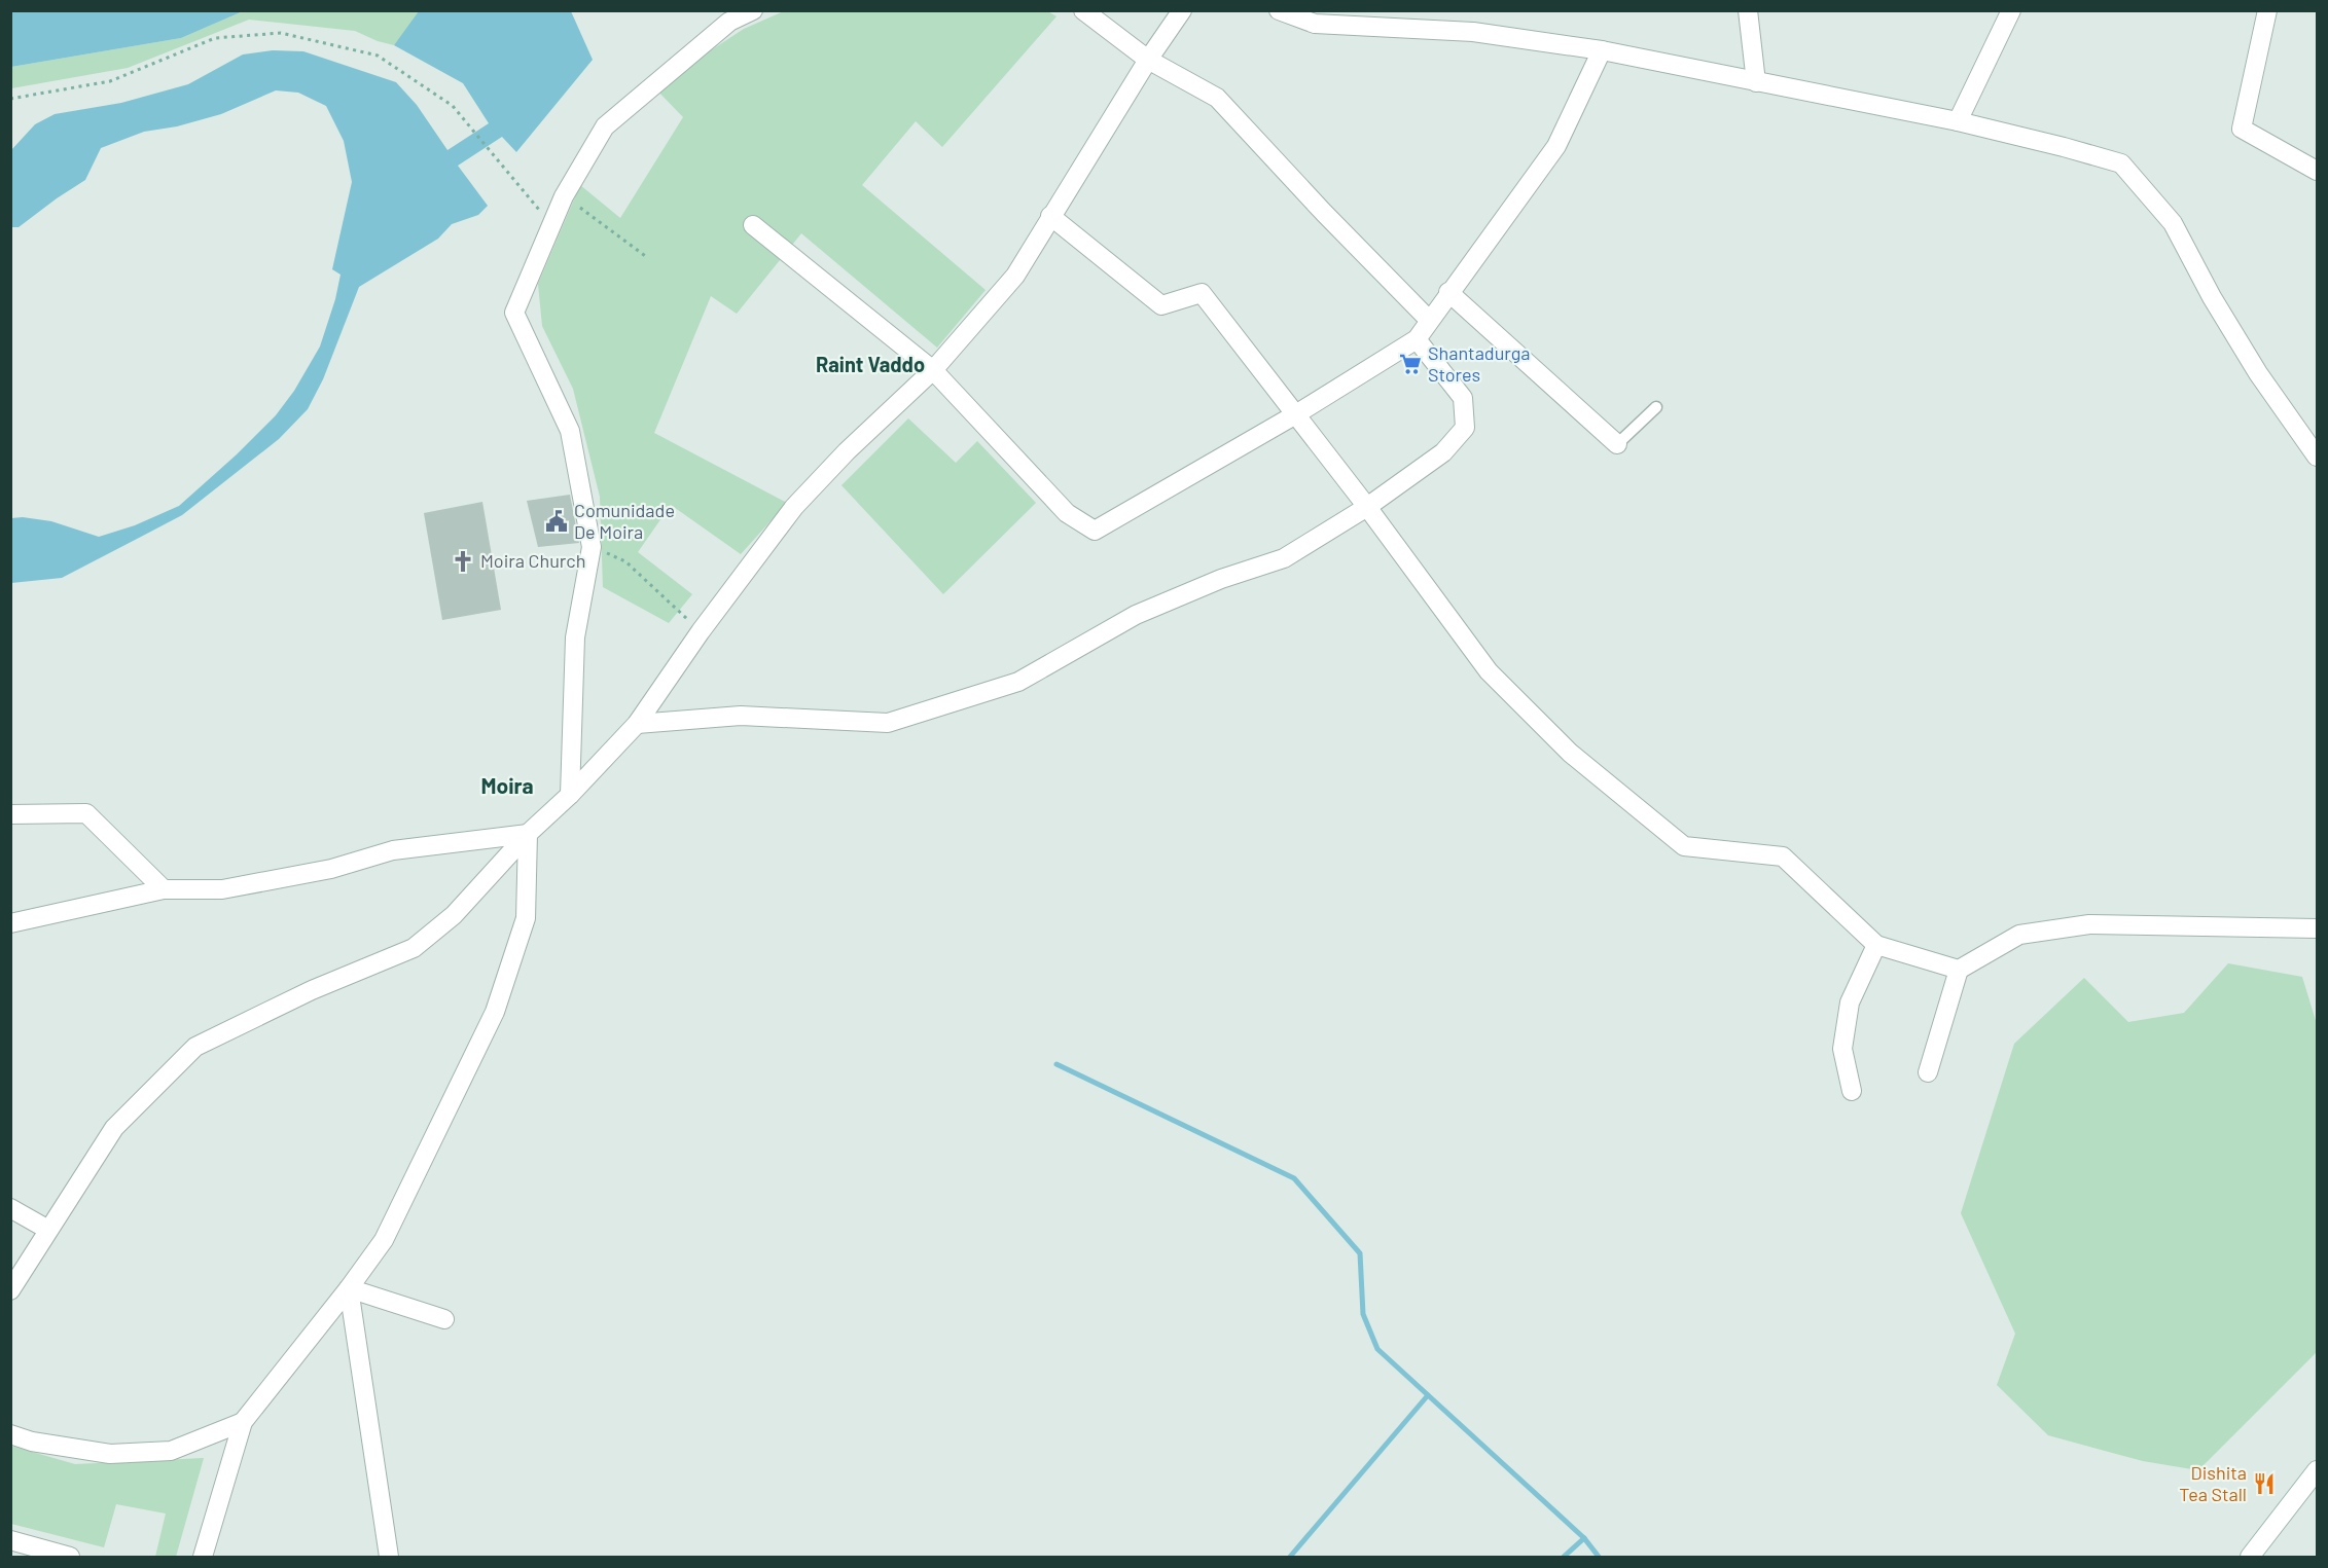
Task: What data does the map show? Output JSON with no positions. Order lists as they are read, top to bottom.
{
  "districts": ["Raint Vaddo", "Moira"],
  "places": {
    "supermarket": ["Shantadurga Stores"],
    "public building": ["Comunidade De Moira"],
    "church": ["Moira Church"],
    "restaurant": ["Dishita Tea Stall"]
  }
}
